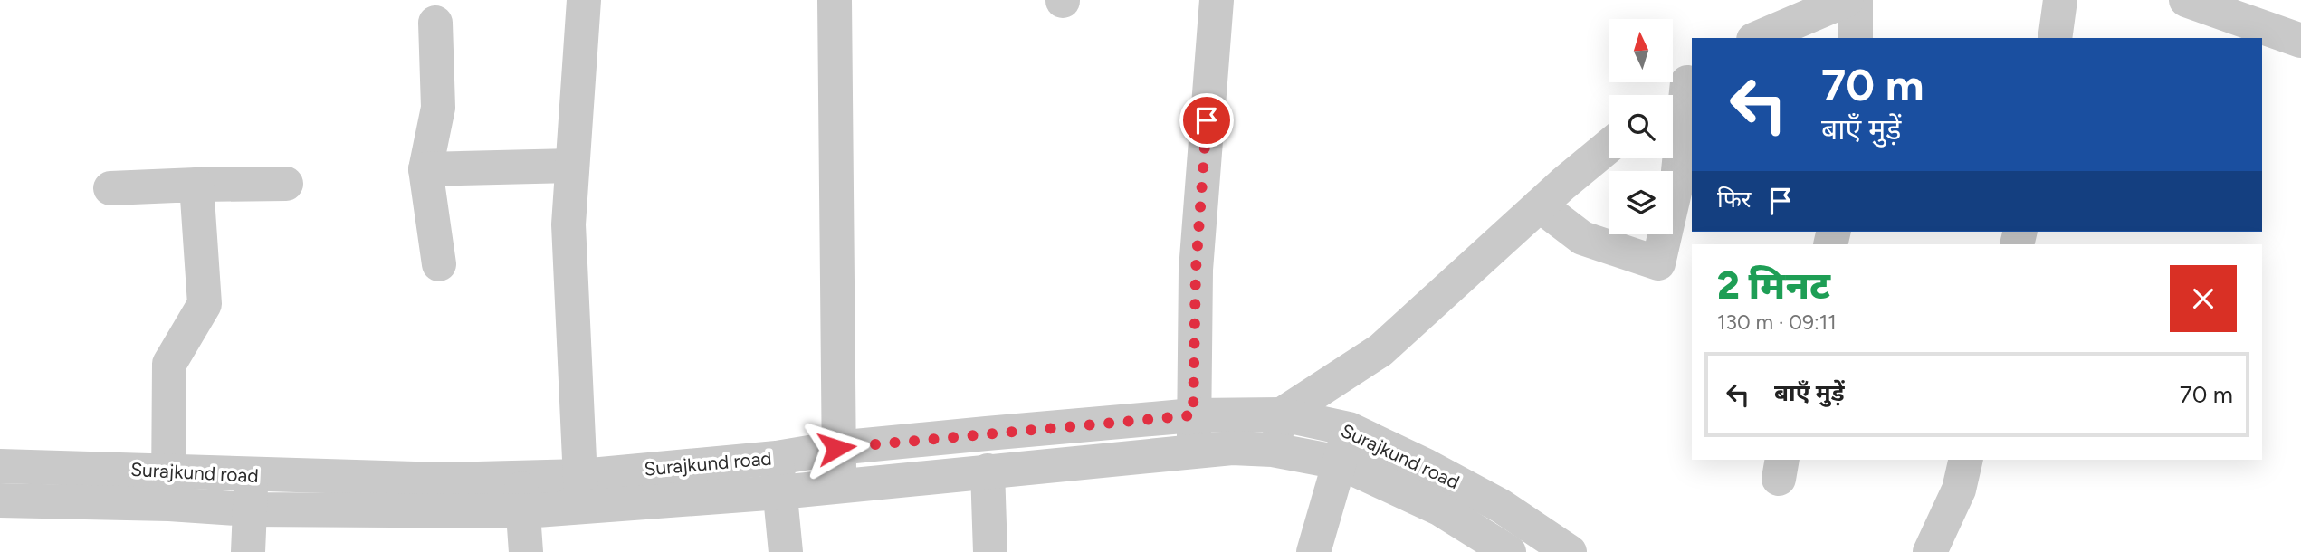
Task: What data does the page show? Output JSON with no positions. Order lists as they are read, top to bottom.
{
  "streets": {
    "street": ["Surajkund road"]
  },
  "north": "top",
  "page": {
    "turn": ["70 m", "बाएँ मुड़ें"],
    "then": "फिर",
    "heading": ["2 मिनट", "130 m · 09:11"],
    "list": [
      {
        "name": "बाएँ मुड़ें",
        "value": "70 m"
      }
    ]
  }
}
